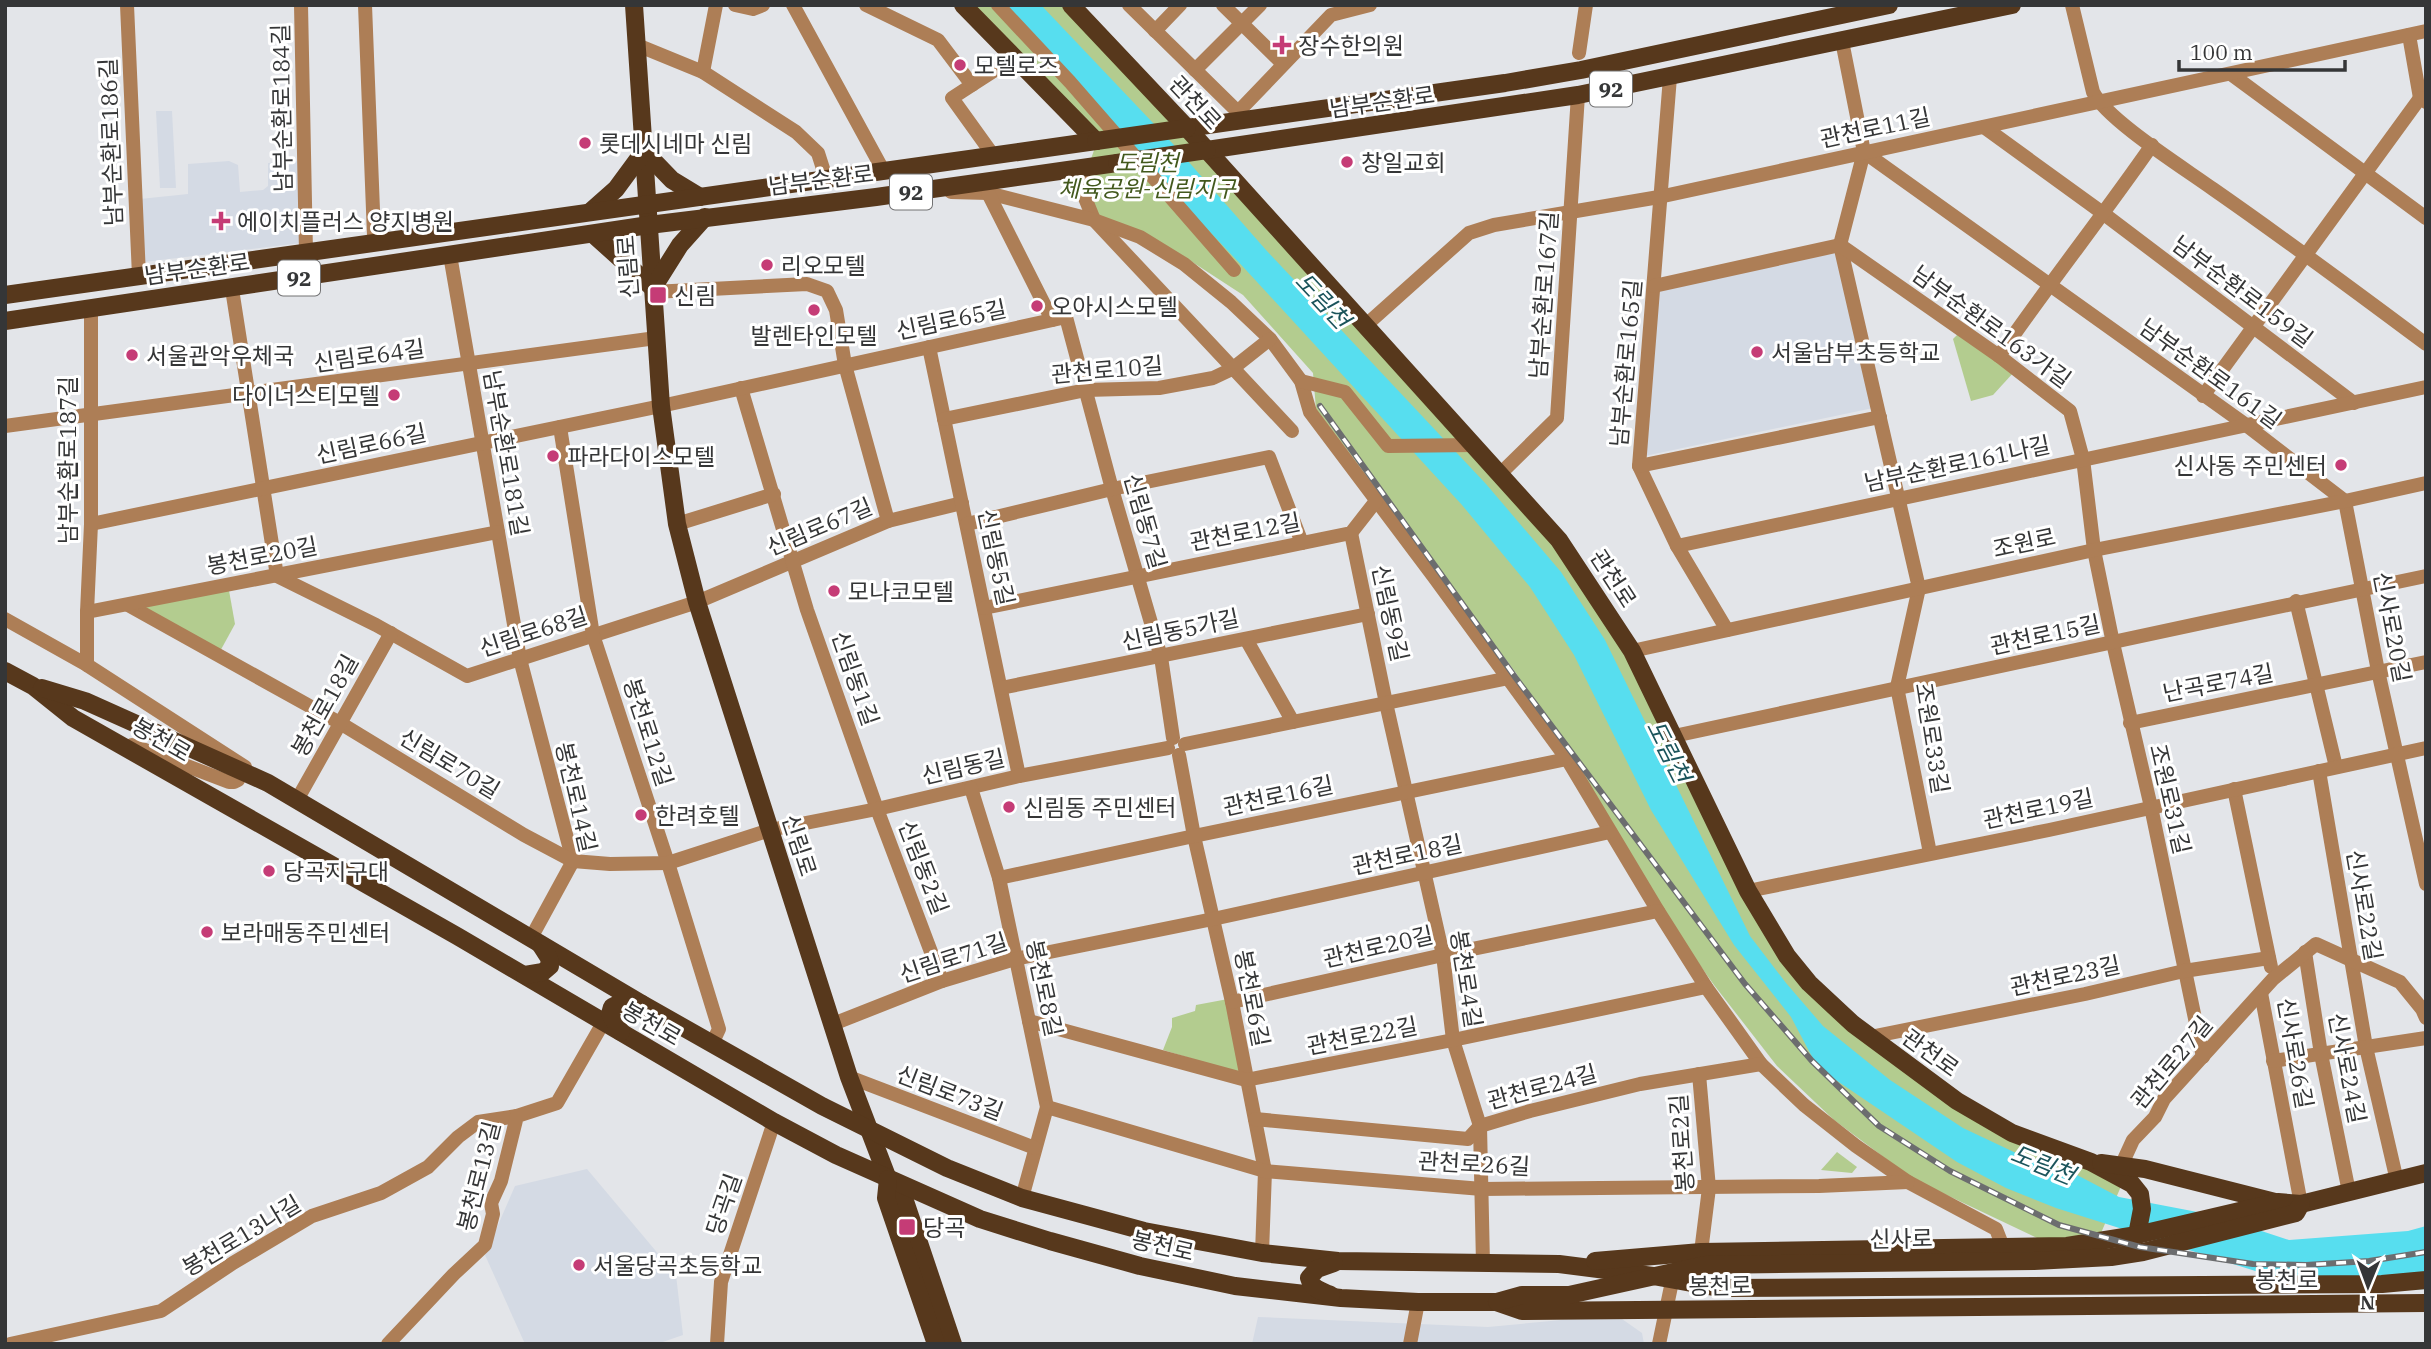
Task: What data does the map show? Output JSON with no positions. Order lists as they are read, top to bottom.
{
  "streets": {
    "main road": [
      "92",
      "남부순환로",
      "관천로",
      "신림로",
      "봉천로",
      "신사로"
    ],
    "street": [
      "남부순환로184길",
      "관천로11길",
      "남부순환로186길",
      "남부순환로159길",
      "남부순환로167길",
      "신림로65길",
      "남부순환로163가길",
      "신림로64길",
      "남부순환로165길",
      "관천로10길",
      "남부순환로161길",
      "신림로66길",
      "남부순환로181길",
      "남부순환로187길",
      "남부순환로161나길",
      "신림동7길",
      "신림로67길",
      "관천로12길",
      "조원로",
      "봉천로20길",
      "신림동5길",
      "신림동9길",
      "신사로20길",
      "신림동5가길",
      "신림로68길",
      "관천로15길",
      "신림동1길",
      "난곡로74길",
      "봉천로18길",
      "봉천로12길",
      "조원로33길",
      "신림로70길",
      "신림동길",
      "관천로16길",
      "봉천로14길",
      "조원로31길",
      "관천로19길",
      "관천로18길",
      "신림동2길",
      "신사로22길",
      "관천로20길",
      "신림로71길",
      "관천로23길",
      "봉천로4길",
      "봉천로8길",
      "봉천로6길",
      "관천로22길",
      "신사로26길",
      "관천로27길",
      "신사로24길",
      "관천로24길",
      "신림로73길",
      "봉천로2길",
      "관천로26길",
      "봉천로13길",
      "당곡길",
      "봉천로13나길"
    ]
  },
  "crossings": [
    ["남부순환로", "관천로"],
    ["남부순환로", "남부순환로184길"],
    ["남부순환로", "남부순환로186길"],
    ["남부순환로", "신림로"],
    ["남부순환로", "남부순환로167길"],
    ["남부순환로", "남부순환로165길"],
    ["남부순환로", "남부순환로181길"],
    ["남부순환로", "남부순환로187길"],
    ["관천로", "관천로11길"],
    ["관천로", "남부순환로167길"],
    ["관천로", "조원로"],
    ["관천로", "관천로15길"],
    ["관천로", "관천로19길"],
    ["관천로", "관천로23길"],
    ["관천로", "관천로27길"],
    ["관천로", "신사로"],
    ["관천로11길", "남부순환로159길"],
    ["관천로11길", "남부순환로167길"],
    ["관천로11길", "남부순환로165길"],
    ["관천로11길", "남부순환로161길"],
    ["신림로", "신림로65길"],
    ["신림로", "신림로64길"],
    ["신림로", "신림로66길"],
    ["신림로", "신림로67길"],
    ["신림로", "신림로68길"],
    ["신림로", "봉천로"],
    ["신림로", "신림로70길"],
    ["신림로", "신림동길"],
    ["신림로", "신림로71길"],
    ["신림로", "신림로73길"],
    ["남부순환로159길", "남부순환로161나길"],
    ["신림로65길", "신림로66길"],
    ["신림로65길", "신림동7길"],
    ["신림로65길", "신림동5길"],
    ["남부순환로163가길", "남부순환로161나길"],
    ["남부순환로163가길", "조원로"],
    ["남부순환로163가길", "조원로31길"],
    ["신림로64길", "남부순환로181길"],
    ["신림로64길", "남부순환로187길"],
    ["남부순환로165길", "남부순환로161나길"],
    ["남부순환로165길", "조원로"],
    ["관천로10길", "신림동7길"],
    ["관천로10길", "신림동5길"],
    ["남부순환로161길", "남부순환로161나길"],
    ["남부순환로161길", "조원로"],
    ["남부순환로161길", "신사로20길"],
    ["신림로66길", "남부순환로181길"],
    ["신림로66길", "남부순환로187길"],
    ["신림로66길", "봉천로12길"],
    ["남부순환로181길", "봉천로20길"],
    ["남부순환로181길", "신림로68길"],
    ["남부순환로181길", "봉천로14길"],
    ["남부순환로187길", "봉천로20길"],
    ["신림동7길", "관천로12길"],
    ["신림동7길", "신림동5가길"],
    ["신림동7길", "신림동길"],
    ["신림동7길", "봉천로6길"],
    ["신림로67길", "신림동5길"],
    ["신림로67길", "신림로68길"],
    ["신림로67길", "신림동1길"],
    ["관천로12길", "신림동5길"],
    ["관천로12길", "신림동9길"],
    ["조원로", "신사로20길"],
    ["조원로", "조원로33길"],
    ["조원로", "조원로31길"],
    ["봉천로20길", "신림로68길"],
    ["봉천로20길", "신림로70길"],
    ["신림동5길", "신림동5가길"],
    ["신림동5길", "신림동길"],
    ["신림동9길", "신림동5가길"],
    ["신림동9길", "신림동길"],
    ["신림동9길", "봉천로4길"],
    ["신사로20길", "관천로15길"],
    ["신사로20길", "난곡로74길"],
    ["신사로20길", "관천로19길"],
    ["신림로68길", "봉천로18길"],
    ["신림로68길", "봉천로12길"],
    ["신림로68길", "봉천로14길"],
    ["관천로15길", "조원로33길"],
    ["관천로15길", "조원로31길"],
    ["신림동1길", "신림동길"],
    ["신림동1길", "신림동2길"],
    ["난곡로74길", "조원로31길"],
    ["봉천로18길", "봉천로"],
    ["봉천로18길", "신림로70길"],
    ["봉천로12길", "봉천로"],
    ["봉천로12길", "신림로70길"],
    ["조원로33길", "관천로19길"],
    ["봉천로", "봉천로14길"],
    ["봉천로", "봉천로4길"],
    ["봉천로", "봉천로8길"],
    ["봉천로", "봉천로6길"],
    ["봉천로", "봉천로13길"],
    ["봉천로", "당곡길"],
    ["봉천로", "신사로"],
    ["신림로70길", "신림동길"],
    ["신림로70길", "봉천로14길"],
    ["신림동길", "신림동2길"],
    ["신림동길", "봉천로4길"],
    ["신림동길", "봉천로8길"],
    ["신림동길", "봉천로6길"],
    ["관천로16길", "봉천로4길"],
    ["관천로16길", "봉천로8길"],
    ["관천로16길", "봉천로6길"],
    ["조원로31길", "관천로19길"],
    ["조원로31길", "관천로23길"],
    ["조원로31길", "관천로27길"],
    ["관천로19길", "신사로22길"],
    ["관천로19길", "신사로26길"],
    ["관천로18길", "신림로71길"],
    ["관천로18길", "봉천로4길"],
    ["관천로18길", "봉천로6길"],
    ["신림동2길", "신림로71길"],
    ["신사로22길", "신사로"],
    ["관천로20길", "봉천로4길"],
    ["관천로20길", "봉천로6길"],
    ["신림로71길", "봉천로8길"],
    ["신림로71길", "봉천로6길"],
    ["관천로23길", "신사로26길"],
    ["봉천로4길", "관천로22길"],
    ["봉천로4길", "관천로24길"],
    ["봉천로4길", "관천로26길"],
    ["봉천로8길", "관천로22길"],
    ["봉천로8길", "신림로73길"],
    ["봉천로8길", "관천로26길"],
    ["봉천로6길", "관천로22길"],
    ["봉천로6길", "관천로24길"],
    ["봉천로6길", "관천로26길"],
    ["신사로26길", "관천로27길"],
    ["신사로26길", "신사로"],
    ["신사로24길", "신사로"],
    ["관천로24길", "봉천로2길"],
    ["봉천로2길", "관천로26길"],
    ["봉천로2길", "신사로"],
    ["봉천로13길", "봉천로13나길"]
  ],
  "water": ["도림천"],
  "parks": ["도림천 체육공원-신림지구"],
  "places": {
    "health": ["장수한의원", "에이치플러스 양지병원"],
    "other": [
      "모텔로즈",
      "롯데시네마 신림",
      "창일교회",
      "리오모텔",
      "오아시스모텔",
      "발렌타인모텔",
      "서울남부초등학교",
      "서울관악우체국",
      "다이너스티모텔",
      "파라다이스모텔",
      "신사동 주민센터",
      "모나코모텔",
      "신림동 주민센터",
      "한려호텔",
      "당곡지구대",
      "보라매동주민센터",
      "서울당곡초등학교"
    ],
    "transit": ["신림", "당곡"]
  },
  "scale_bar": "100 m",
  "north": "bottom"
}
